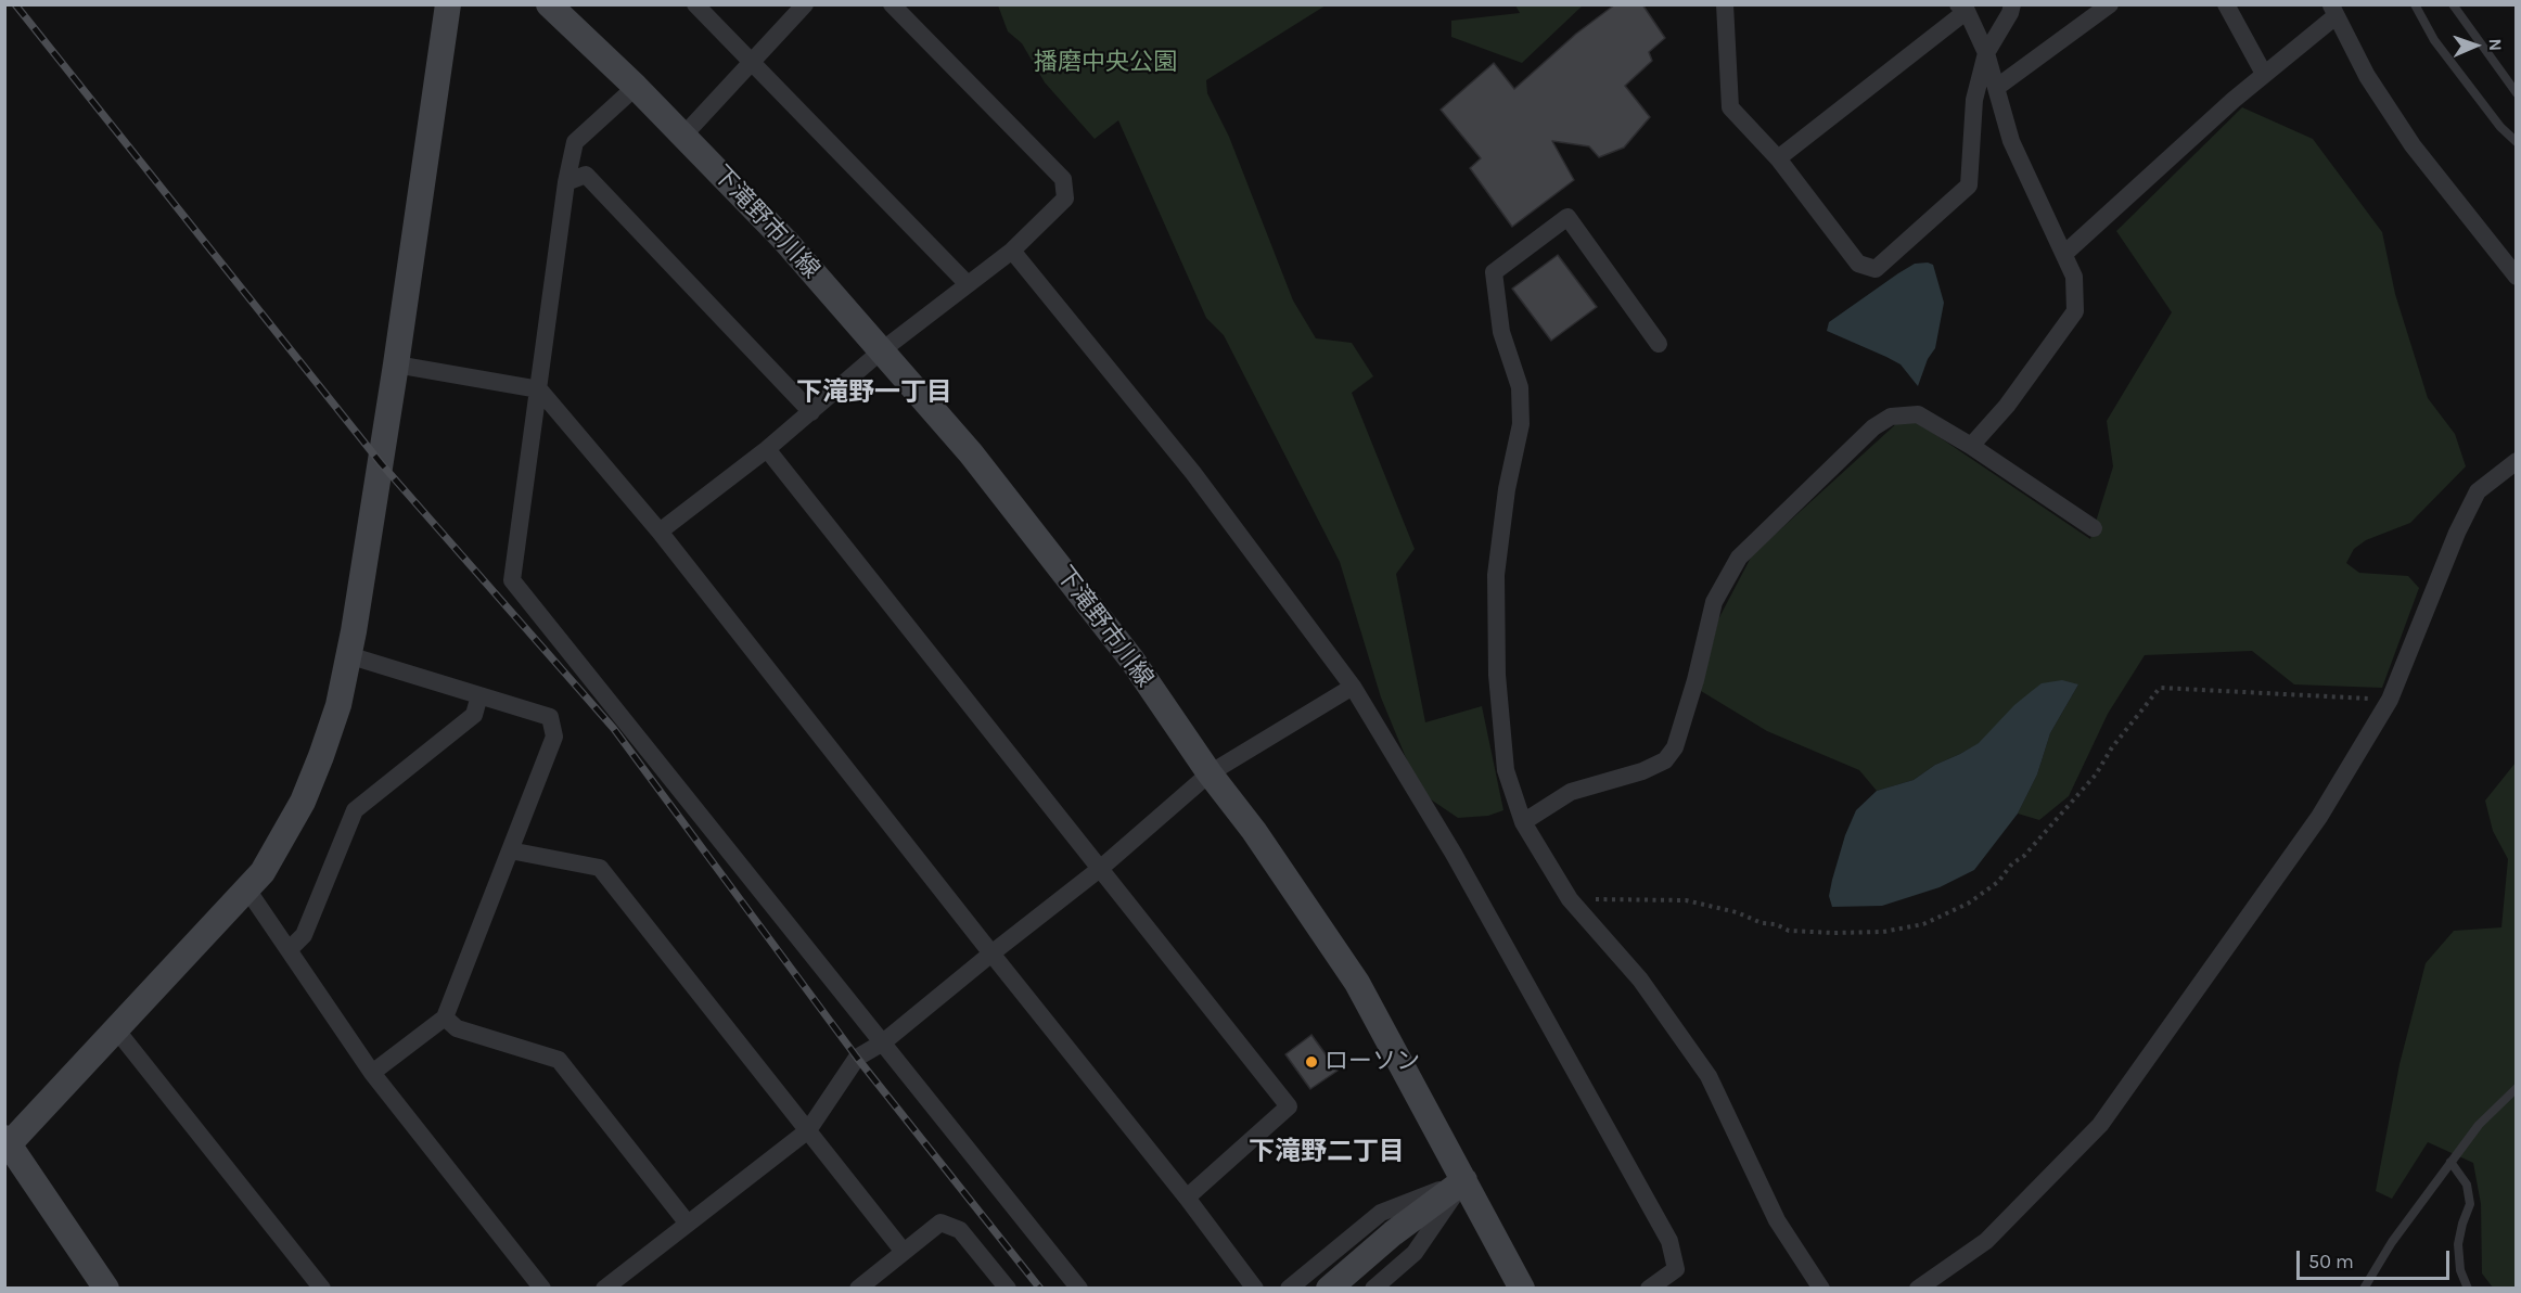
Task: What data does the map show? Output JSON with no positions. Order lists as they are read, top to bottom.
{
  "streets": {
    "main road": ["下滝野市川線"]
  },
  "districts": ["下滝野一丁目", "下滝野二丁目"],
  "parks": ["播磨中央公園"],
  "places": ["ローソン"],
  "scale_bar": "50 m",
  "north": "right"
}
